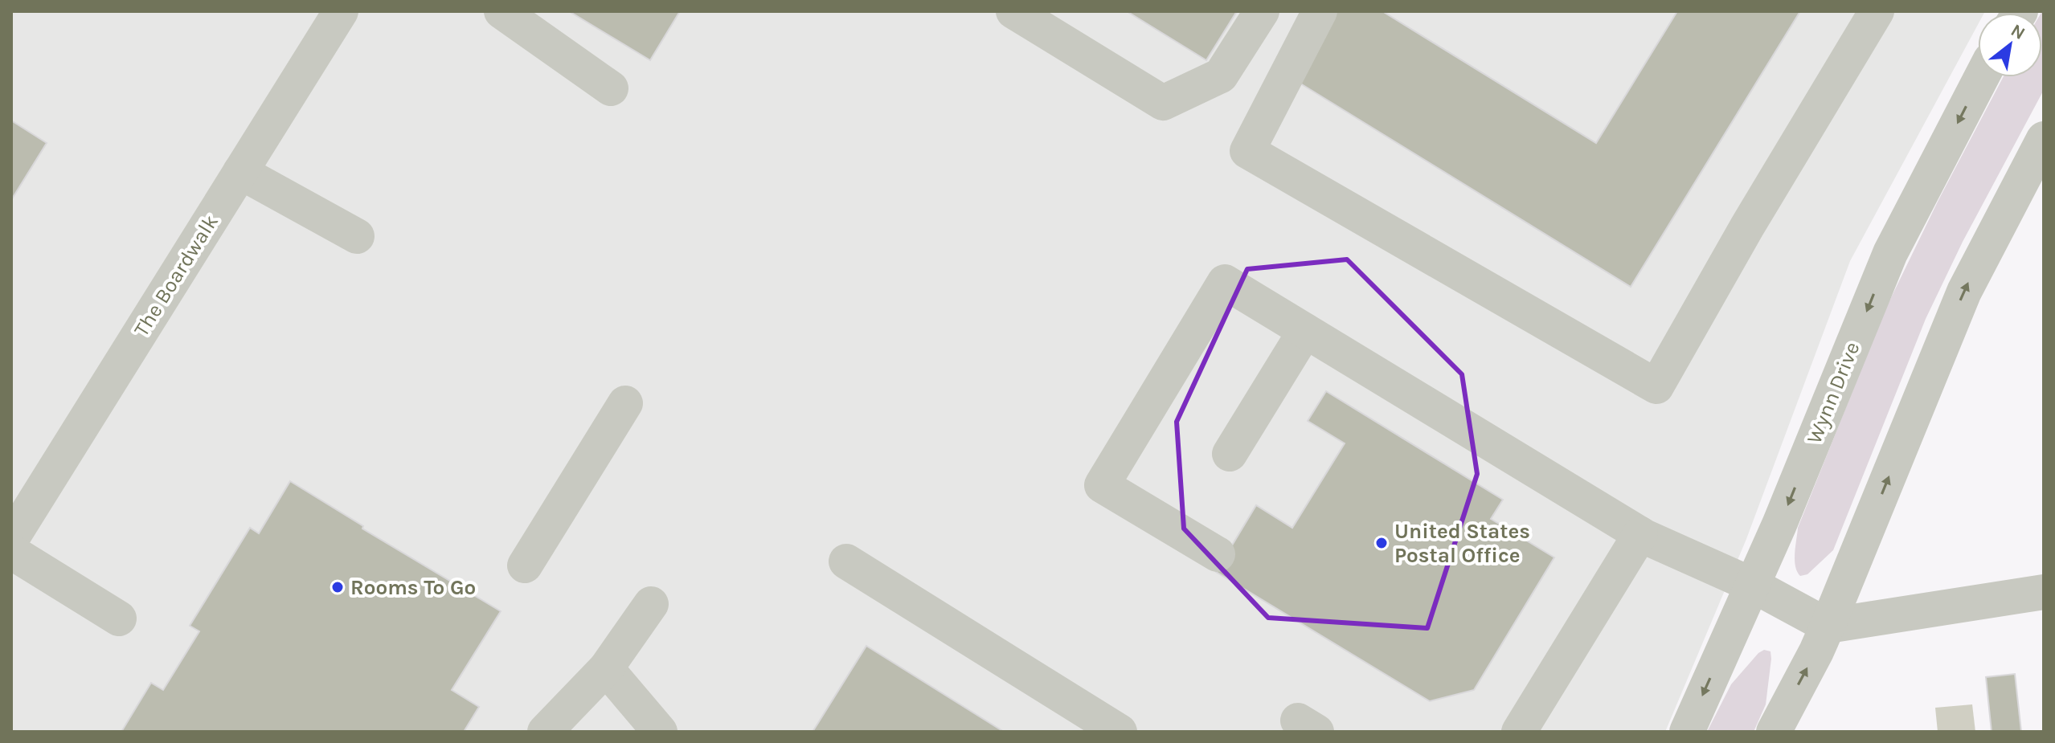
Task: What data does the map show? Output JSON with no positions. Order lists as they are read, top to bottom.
{
  "streets": {
    "street": ["The Boardwalk", "Wynn Drive"]
  },
  "places": ["United States Postal Office", "Rooms To Go"],
  "north": "top right"
}
